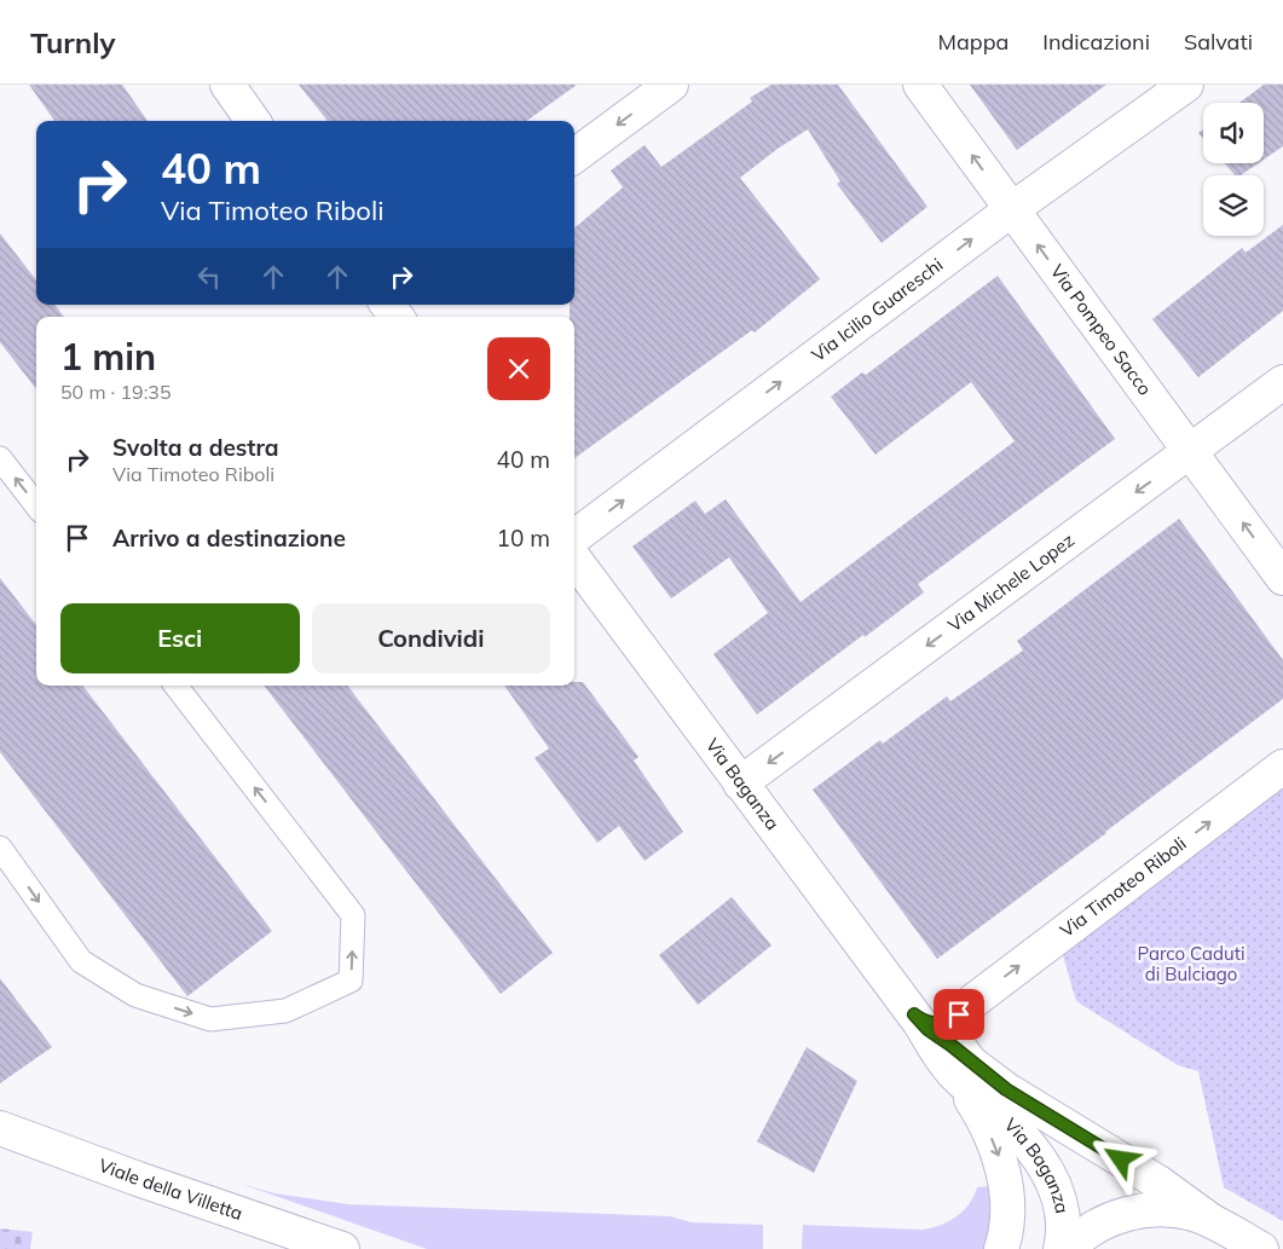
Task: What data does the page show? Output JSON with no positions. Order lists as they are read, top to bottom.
{
  "streets": {
    "street": [
      "Via Icilio Guareschi",
      "Via Pompeo Sacco",
      "Via Michele Lopez",
      "Via Baganza",
      "Via Timoteo Riboli",
      "Viale della Villetta"
    ]
  },
  "crossings": [
    ["Via Icilio Guareschi", "Via Pompeo Sacco"],
    ["Via Pompeo Sacco", "Via Michele Lopez"],
    ["Via Michele Lopez", "Via Baganza"],
    ["Via Baganza", "Via Timoteo Riboli"]
  ],
  "one_way": [
    "Via Icilio Guareschi",
    "Via Pompeo Sacco",
    "Via Michele Lopez",
    "Via Timoteo Riboli"
  ],
  "parks": ["Parco Caduti di Bulciago"],
  "page": {
    "header": "Turnly",
    "nav": ["Mappa", "Indicazioni", "Salvati"],
    "turn": ["40 m", "Via Timoteo Riboli"],
    "heading": ["1 min", "50 m · 19:35"],
    "list": [
      {
        "name": "Svolta a destra",
        "note": "Via Timoteo Riboli",
        "value": "40 m"
      },
      {
        "name": "Arrivo a destinazione",
        "value": "10 m"
      }
    ],
    "buttons": ["Esci", "Condividi"]
  }
}
